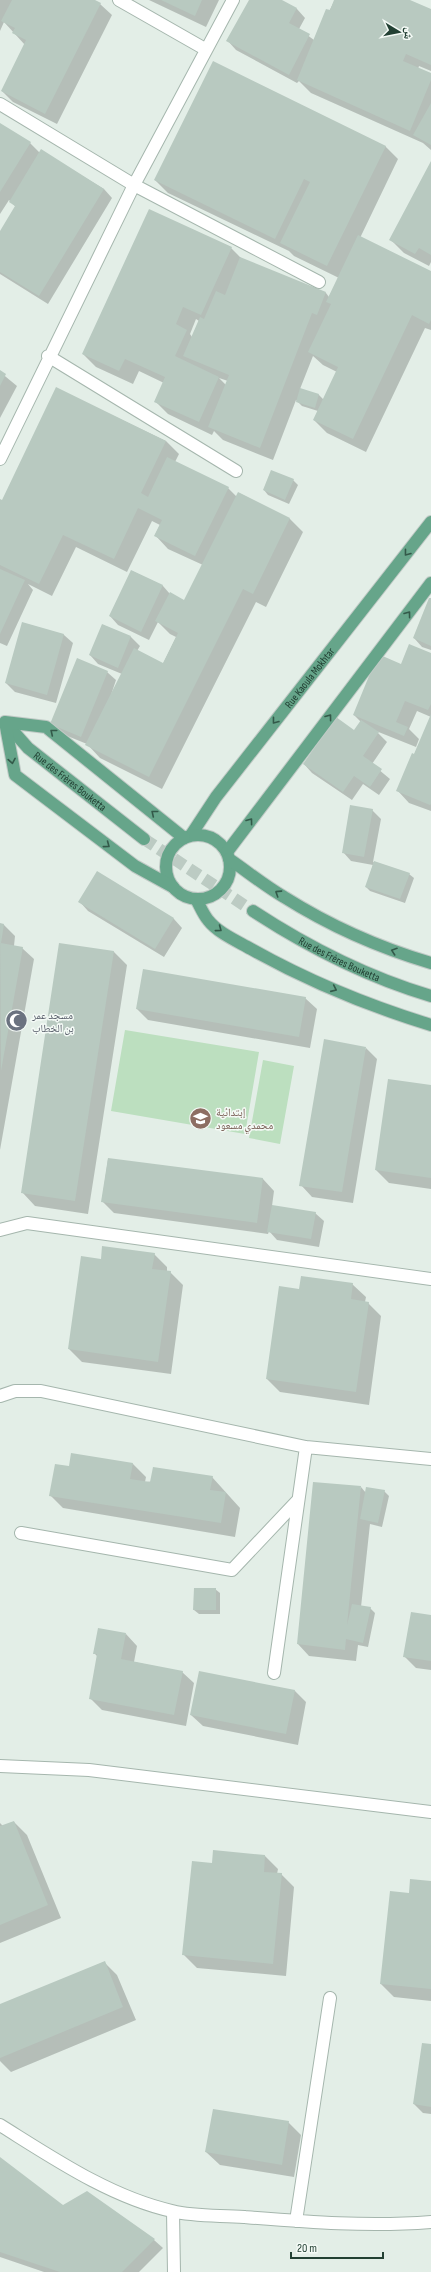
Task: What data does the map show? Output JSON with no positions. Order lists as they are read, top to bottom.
{
  "streets": {
    "main road": ["Rue Kaoula Mokhtar", "Rue des Frères Bouketta"]
  },
  "places": {
    "mosque": ["مسجد عمر بن الخطاب"],
    "school or university": ["إبتدائية محمدي مسعود"]
  },
  "scale_bar": "20 m",
  "north": "right"
}
